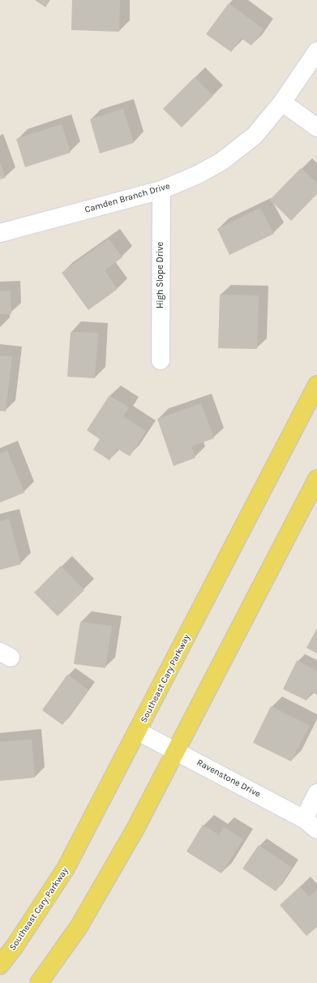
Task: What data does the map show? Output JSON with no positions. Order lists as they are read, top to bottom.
{
  "streets": {
    "main road": ["Southeast Cary Parkway"],
    "street": ["Camden Branch Drive", "High Slope Drive", "Ravenstone Drive"]
  },
  "crossings": [
    ["Camden Branch Drive", "High Slope Drive"],
    ["Southeast Cary Parkway", "Ravenstone Drive"]
  ]
}
